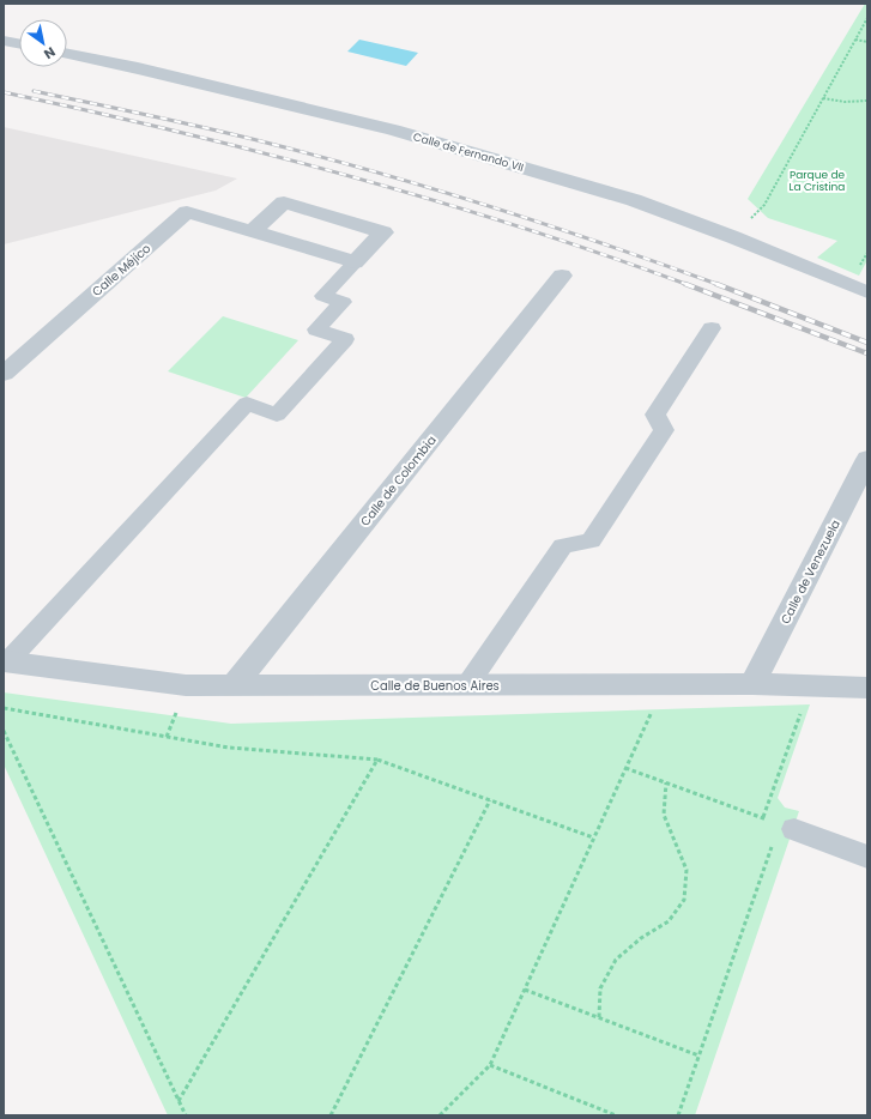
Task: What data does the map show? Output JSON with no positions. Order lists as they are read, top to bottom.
{
  "streets": {
    "street": [
      "Calle de Fernando VII",
      "Calle Méjico",
      "Calle de Colombia",
      "Calle de Venezuela",
      "Calle de Buenos Aires"
    ]
  },
  "crossings": [
    ["Calle de Colombia", "Calle de Buenos Aires"],
    ["Calle de Venezuela", "Calle de Buenos Aires"]
  ],
  "parks": ["Parque de La Cristina"],
  "north": "bottom right"
}
